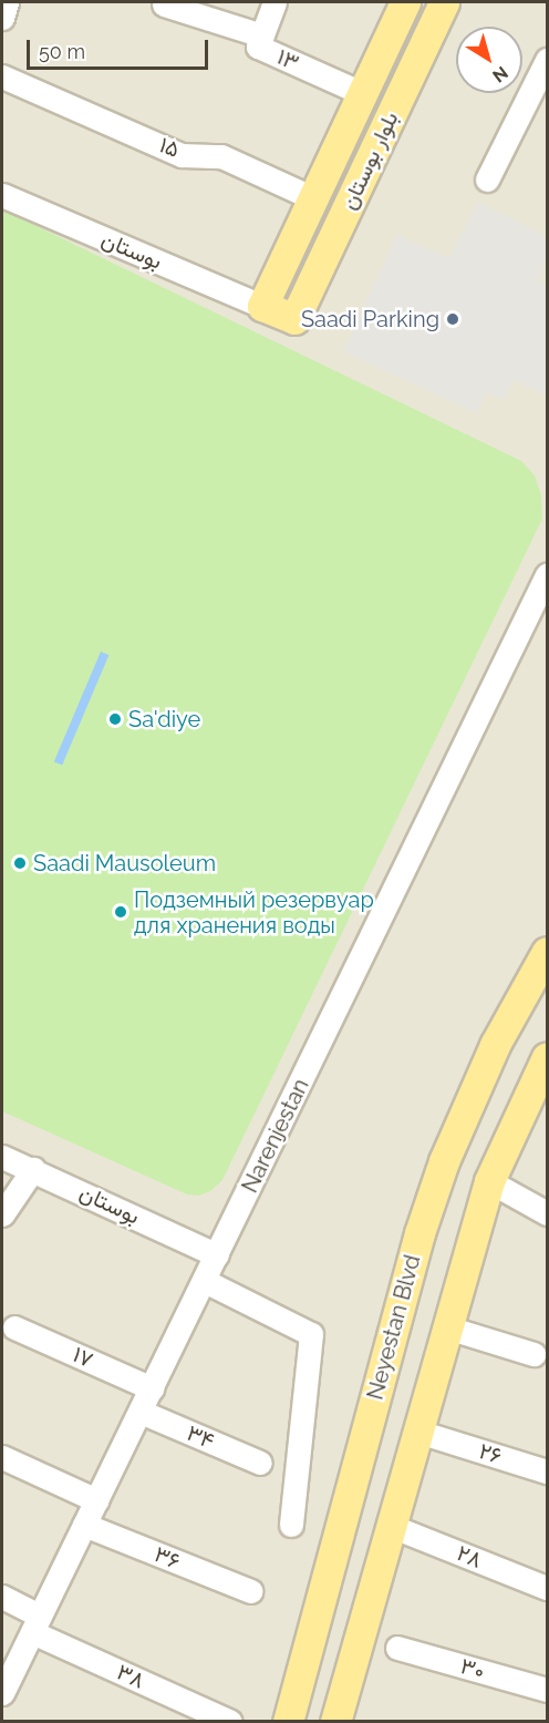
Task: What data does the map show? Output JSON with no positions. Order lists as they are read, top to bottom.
{
  "streets": {
    "main road": ["بلوار بوستان", "Neyestan Blvd"],
    "street": [
      "۱۳",
      "۱۵",
      "بوستان",
      "Narenjestan",
      "۱۷",
      "۳۴",
      "۲۶",
      "۲۸",
      "۳۶",
      "۳۰",
      "۳۸"
    ]
  },
  "crossings": [
    ["۱۳", "بلوار بوستان"],
    ["۱۵", "بلوار بوستان"],
    ["بلوار بوستان", "بوستان"],
    ["بوستان", "Narenjestan"],
    ["Narenjestan", "۱۷"],
    ["Narenjestan", "۳۴"],
    ["Narenjestan", "۳۶"],
    ["Narenjestan", "۳۸"]
  ],
  "places": [
    "Saadi Parking",
    "Sa'diye",
    "Saadi Mausoleum",
    "Подземный резервуар для хранения воды"
  ],
  "scale_bar": "50 m",
  "north": "bottom right"
}
